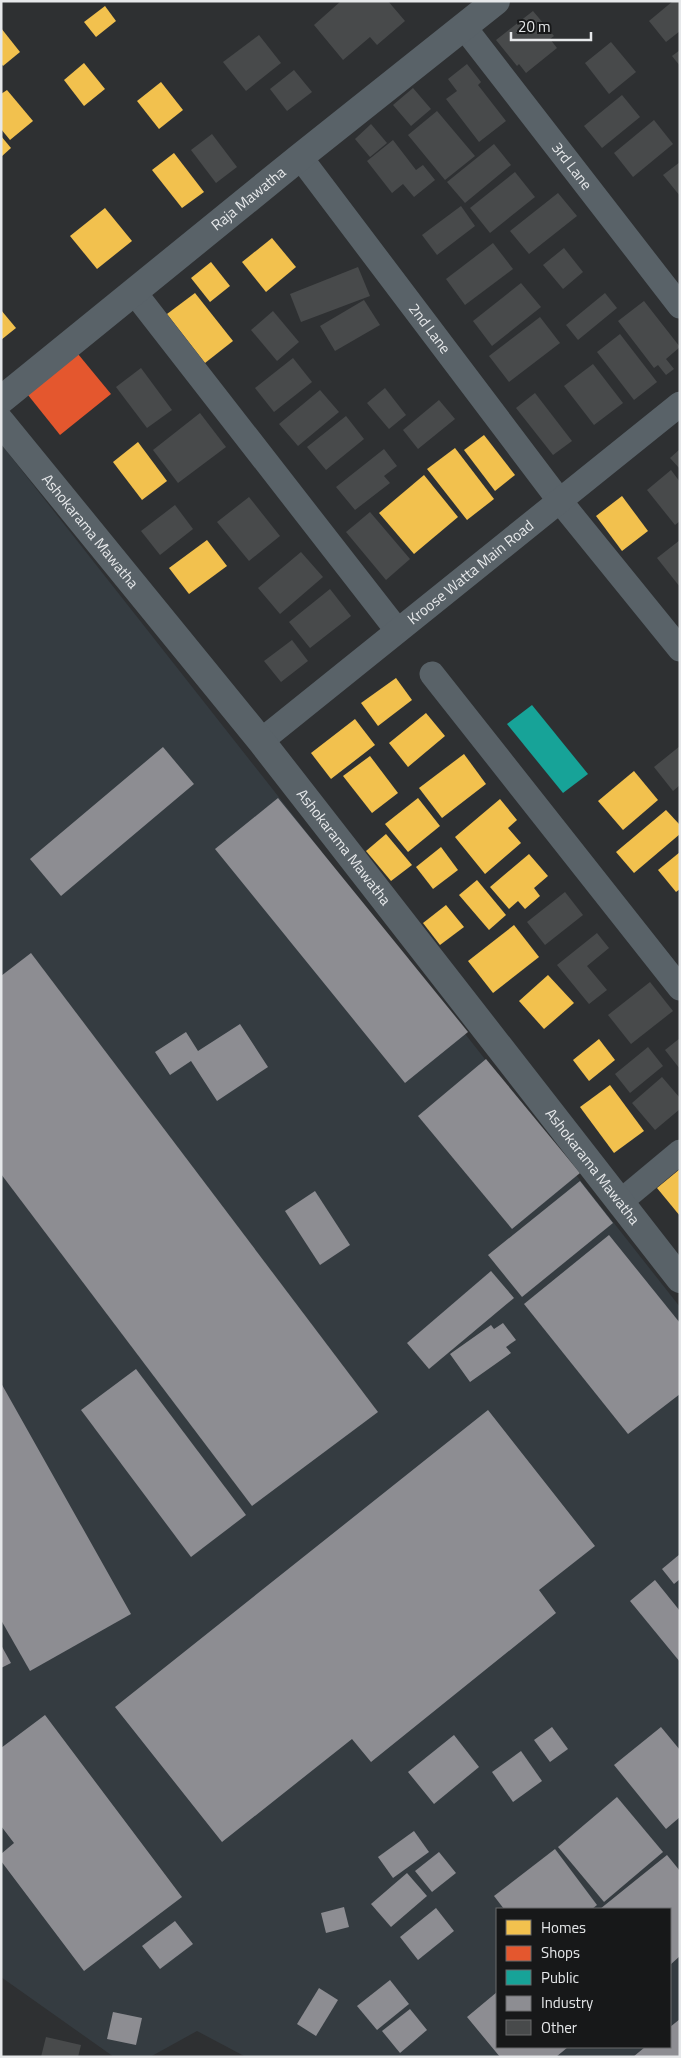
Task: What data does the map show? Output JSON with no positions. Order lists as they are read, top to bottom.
{
  "streets": {
    "street": [
      "3rd Lane",
      "Raja Mawatha",
      "2nd Lane",
      "Ashokarama Mawatha",
      "Kroose Watta Main Road"
    ]
  },
  "crossings": [
    ["3rd Lane", "Raja Mawatha"],
    ["Raja Mawatha", "2nd Lane"],
    ["2nd Lane", "Kroose Watta Main Road"],
    ["Ashokarama Mawatha", "Kroose Watta Main Road"]
  ],
  "legend": [
    "Homes",
    "Shops",
    "Public",
    "Industry",
    "Other"
  ],
  "scale_bar": "20 m"
}
